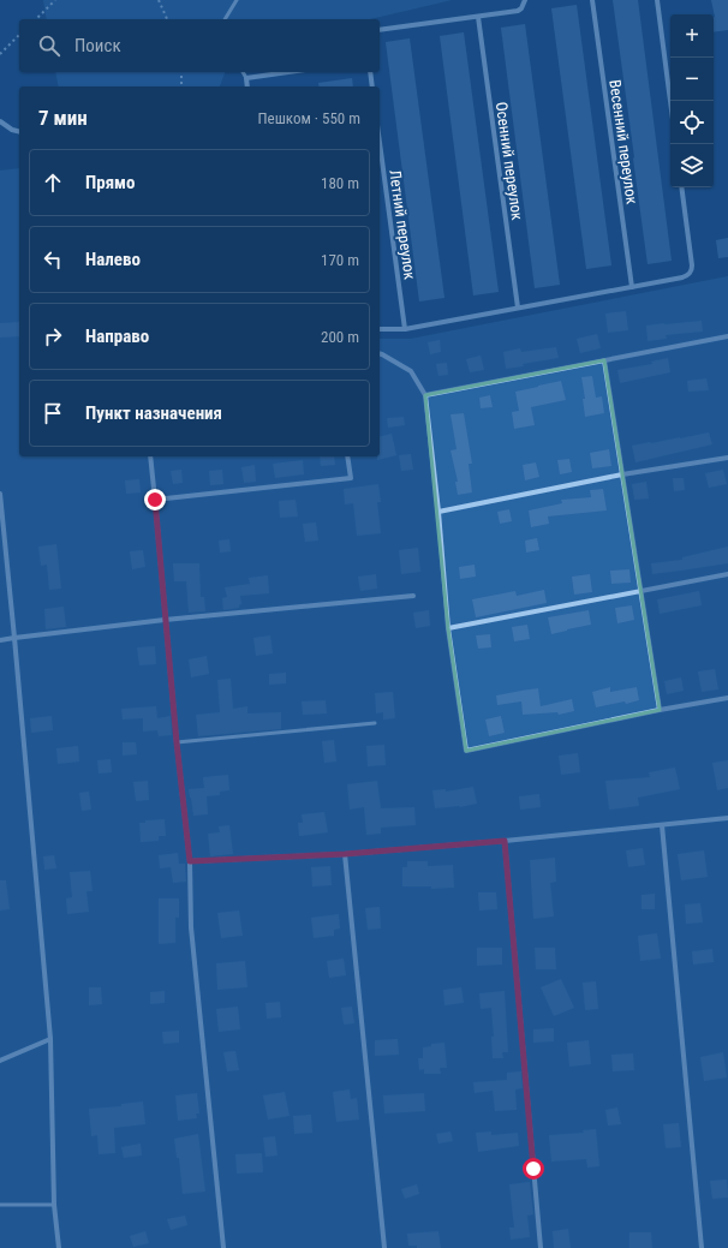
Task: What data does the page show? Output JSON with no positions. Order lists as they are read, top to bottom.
{
  "streets": {
    "street": ["Весенний переулок", "Осенний переулок", "Летний переулок"]
  },
  "page": {
    "map_buttons": ["+", "−"],
    "search": "Поиск",
    "heading": ["7 мин", "Пешком · 550 m"],
    "list": [
      ["Прямо", "180 m"],
      ["Налево", "170 m"],
      ["Направо", "200 m"],
      "Пункт назначения"
    ]
  }
}
